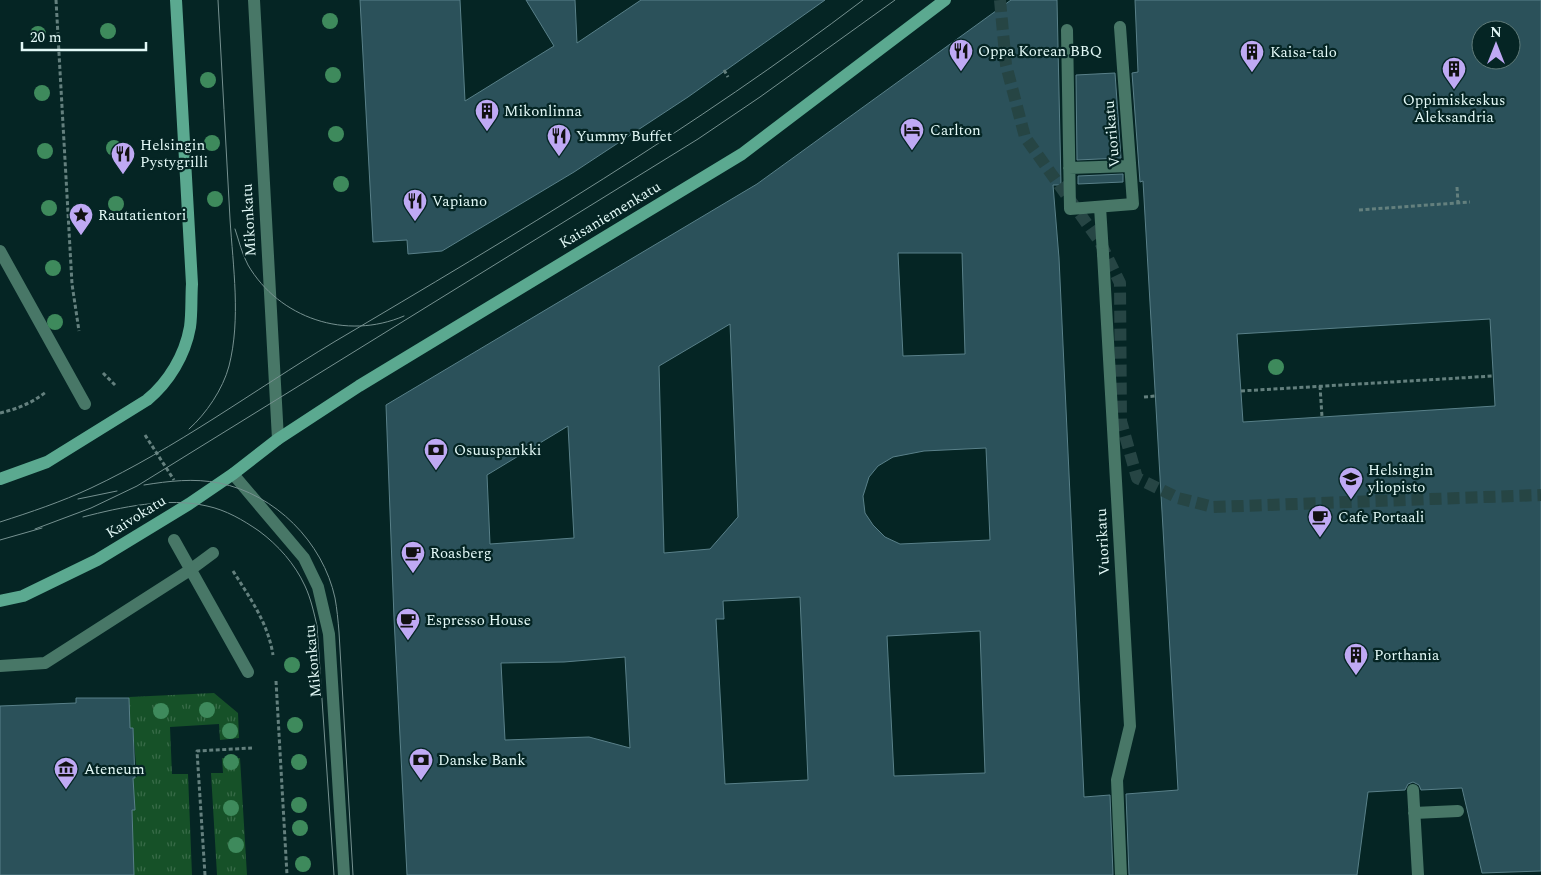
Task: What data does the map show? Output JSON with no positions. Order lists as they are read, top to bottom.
{
  "streets": {
    "main road": ["Kaisaniemenkatu", "Kaivokatu"],
    "street": ["Vuorikatu", "Mikonkatu"]
  },
  "crossings": [
    ["Kaisaniemenkatu", "Mikonkatu"],
    ["Kaisaniemenkatu", "Kaivokatu"],
    ["Mikonkatu", "Kaivokatu"]
  ],
  "places": {
    "restaurant": [
      "Oppa Korean BBQ",
      "Yummy Buffet",
      "Helsingin Pystygrilli",
      "Vapiano"
    ],
    "building": [
      "Kaisa-talo",
      "Oppimiskeskus Aleksandria",
      "Mikonlinna",
      "Porthania"
    ],
    "hotel": ["Carlton"],
    "place": ["Rautatientori"],
    "bank": ["Osuuspankki", "Danske Bank"],
    "school or university": ["Helsingin yliopisto"],
    "cafe": ["Cafe Portaali", "Roasberg", "Espresso House"],
    "museum": ["Ateneum"]
  },
  "scale_bar": "20 m",
  "north": "top"
}
